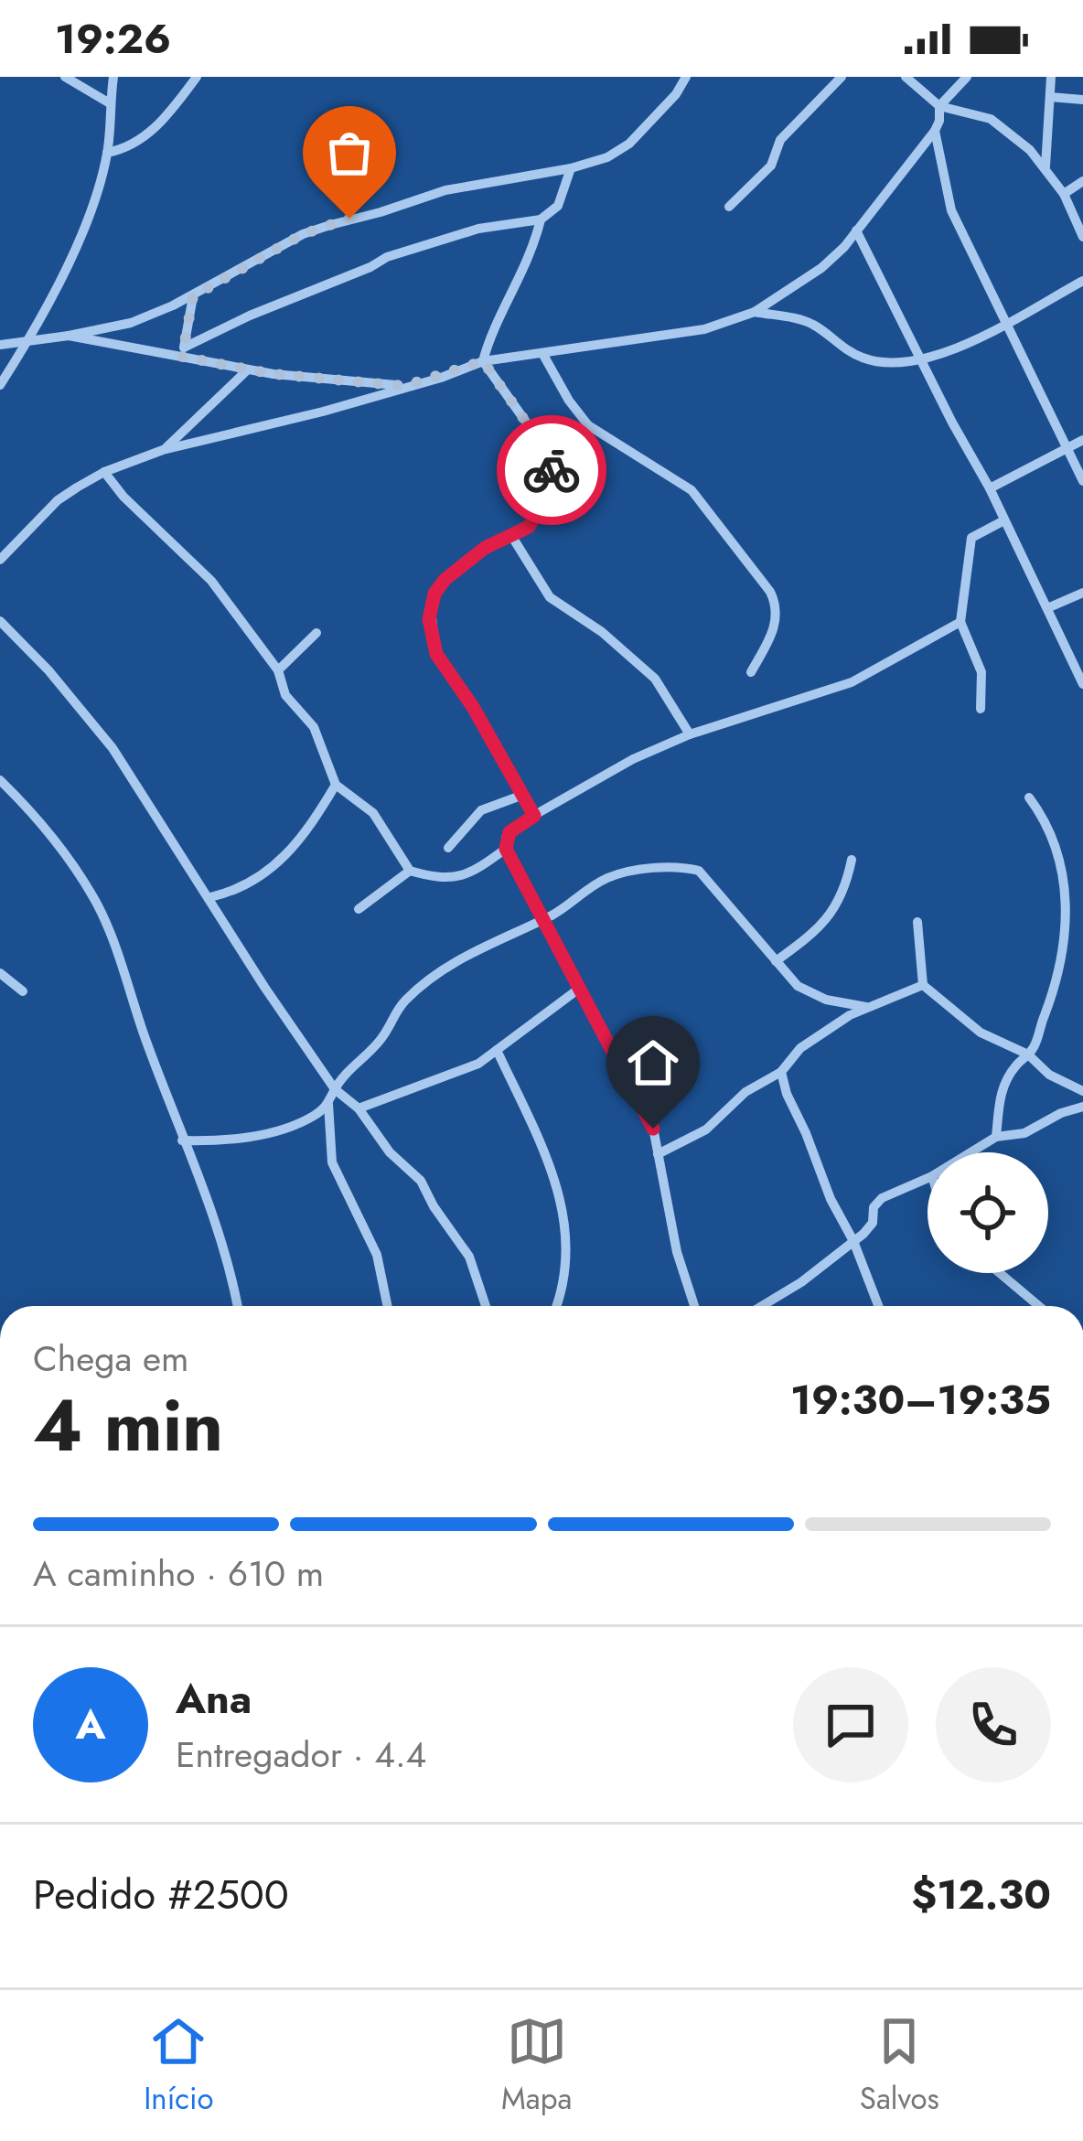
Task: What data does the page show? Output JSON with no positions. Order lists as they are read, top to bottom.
{
  "page": {
    "status": "19:26",
    "heading": ["4 min", "Chega em", "19:30–19:35"],
    "panel": [
      "Ana",
      "Entregador · 4.4",
      "Pedido #2500",
      "$12.30"
    ],
    "bar": "A caminho · 610 m",
    "round": "A",
    "tabs": ["Início", "Mapa", "Salvos"]
  }
}
